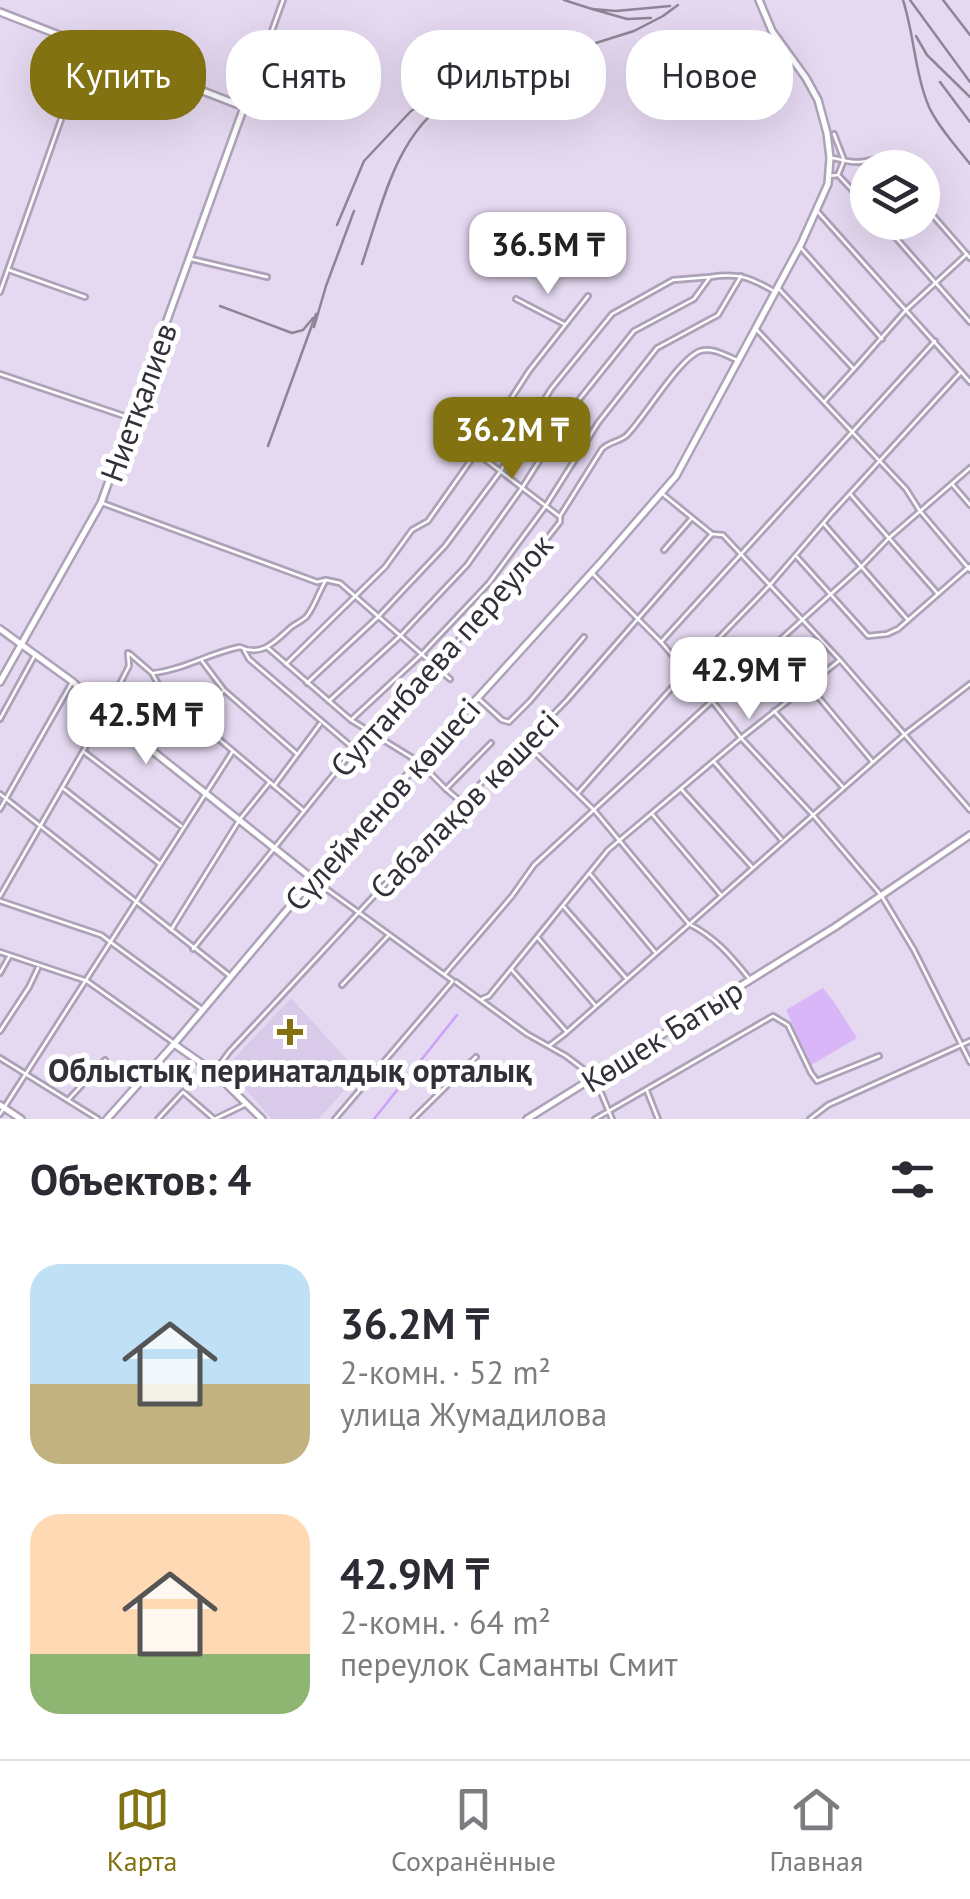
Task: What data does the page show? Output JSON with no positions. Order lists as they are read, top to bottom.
{
  "streets": {
    "street": [
      "Ниетқалиев",
      "Султанбаева переулок",
      "Сүлейменов көшесі",
      "Сабалақов көшесі",
      "Көшек Батыр"
    ]
  },
  "crossings": [
    ["Султанбаева переулок", "Сүлейменов көшесі"]
  ],
  "places": {
    "health": ["Облыстық перинаталдық орталық"]
  },
  "page": {
    "chip": [
      "Купить",
      "Снять",
      "Фильтры",
      "Новое"
    ],
    "price": [
      "36.5M ₸",
      "36.2M ₸",
      "42.9M ₸",
      "42.5M ₸"
    ],
    "heading": "Объектов: 4",
    "list": [
      {
        "name": "36.2M ₸",
        "note": "2-комн. · 52 m² · улица Жумадилова"
      },
      {
        "name": "42.9M ₸",
        "note": "2-комн. · 64 m² · переулок Саманты Смит"
      }
    ],
    "tabs": ["Карта", "Сохранённые", "Главная"]
  }
}
